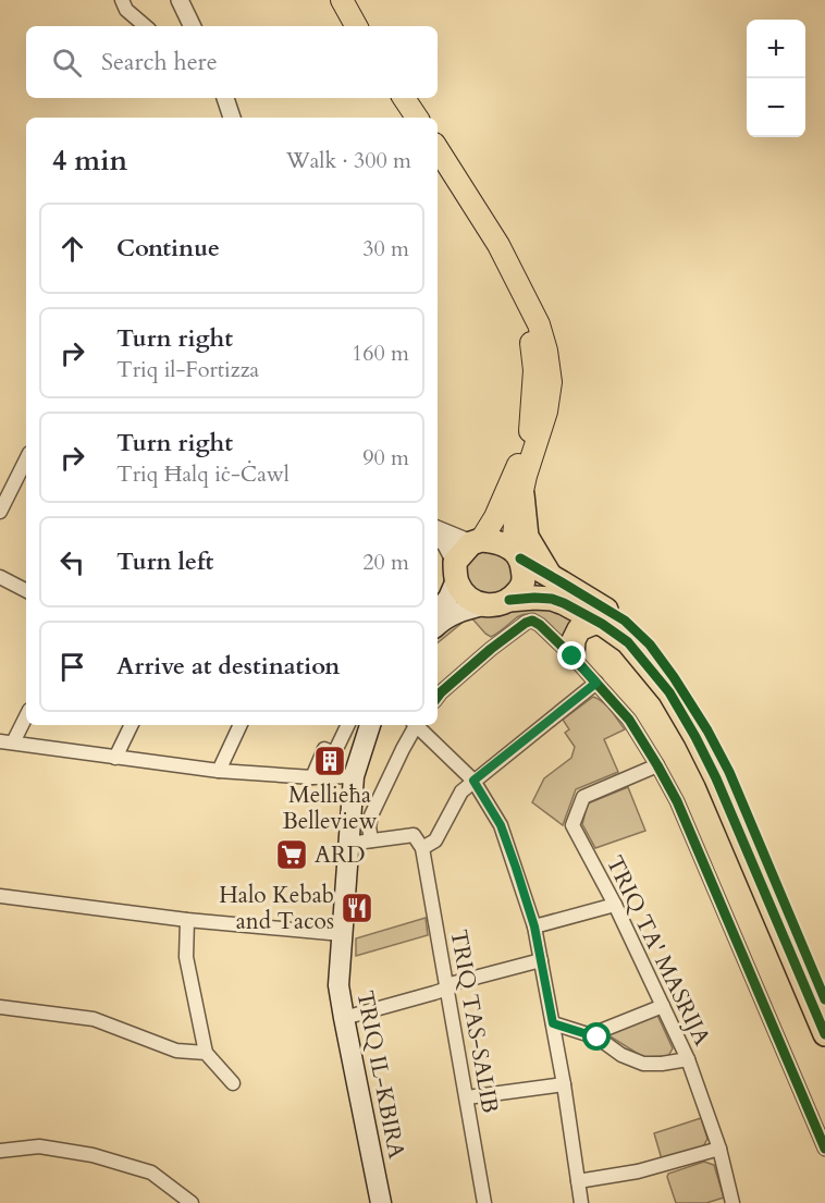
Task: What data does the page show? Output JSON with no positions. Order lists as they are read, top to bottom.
{
  "streets": {
    "main road": ["TRIQ IL-KBIRA"],
    "street": ["TRIQ TA' MASRIJA", "TRIQ TAS-SALIB"]
  },
  "places": {
    "building": ["Mellieħa Belleview"],
    "supermarket": ["ARD"],
    "restaurant": ["Halo Kebab and Tacos"]
  },
  "page": {
    "map_buttons": ["+", "−"],
    "search": "Search here",
    "heading": ["4 min", "Walk · 300 m"],
    "list": [
      ["Continue", "30 m"],
      ["Turn right", "Triq il-Fortizza", "160 m"],
      ["Turn right", "Triq Ħalq iċ-Ċawl", "90 m"],
      ["Turn left", "20 m"],
      "Arrive at destination"
    ]
  }
}
